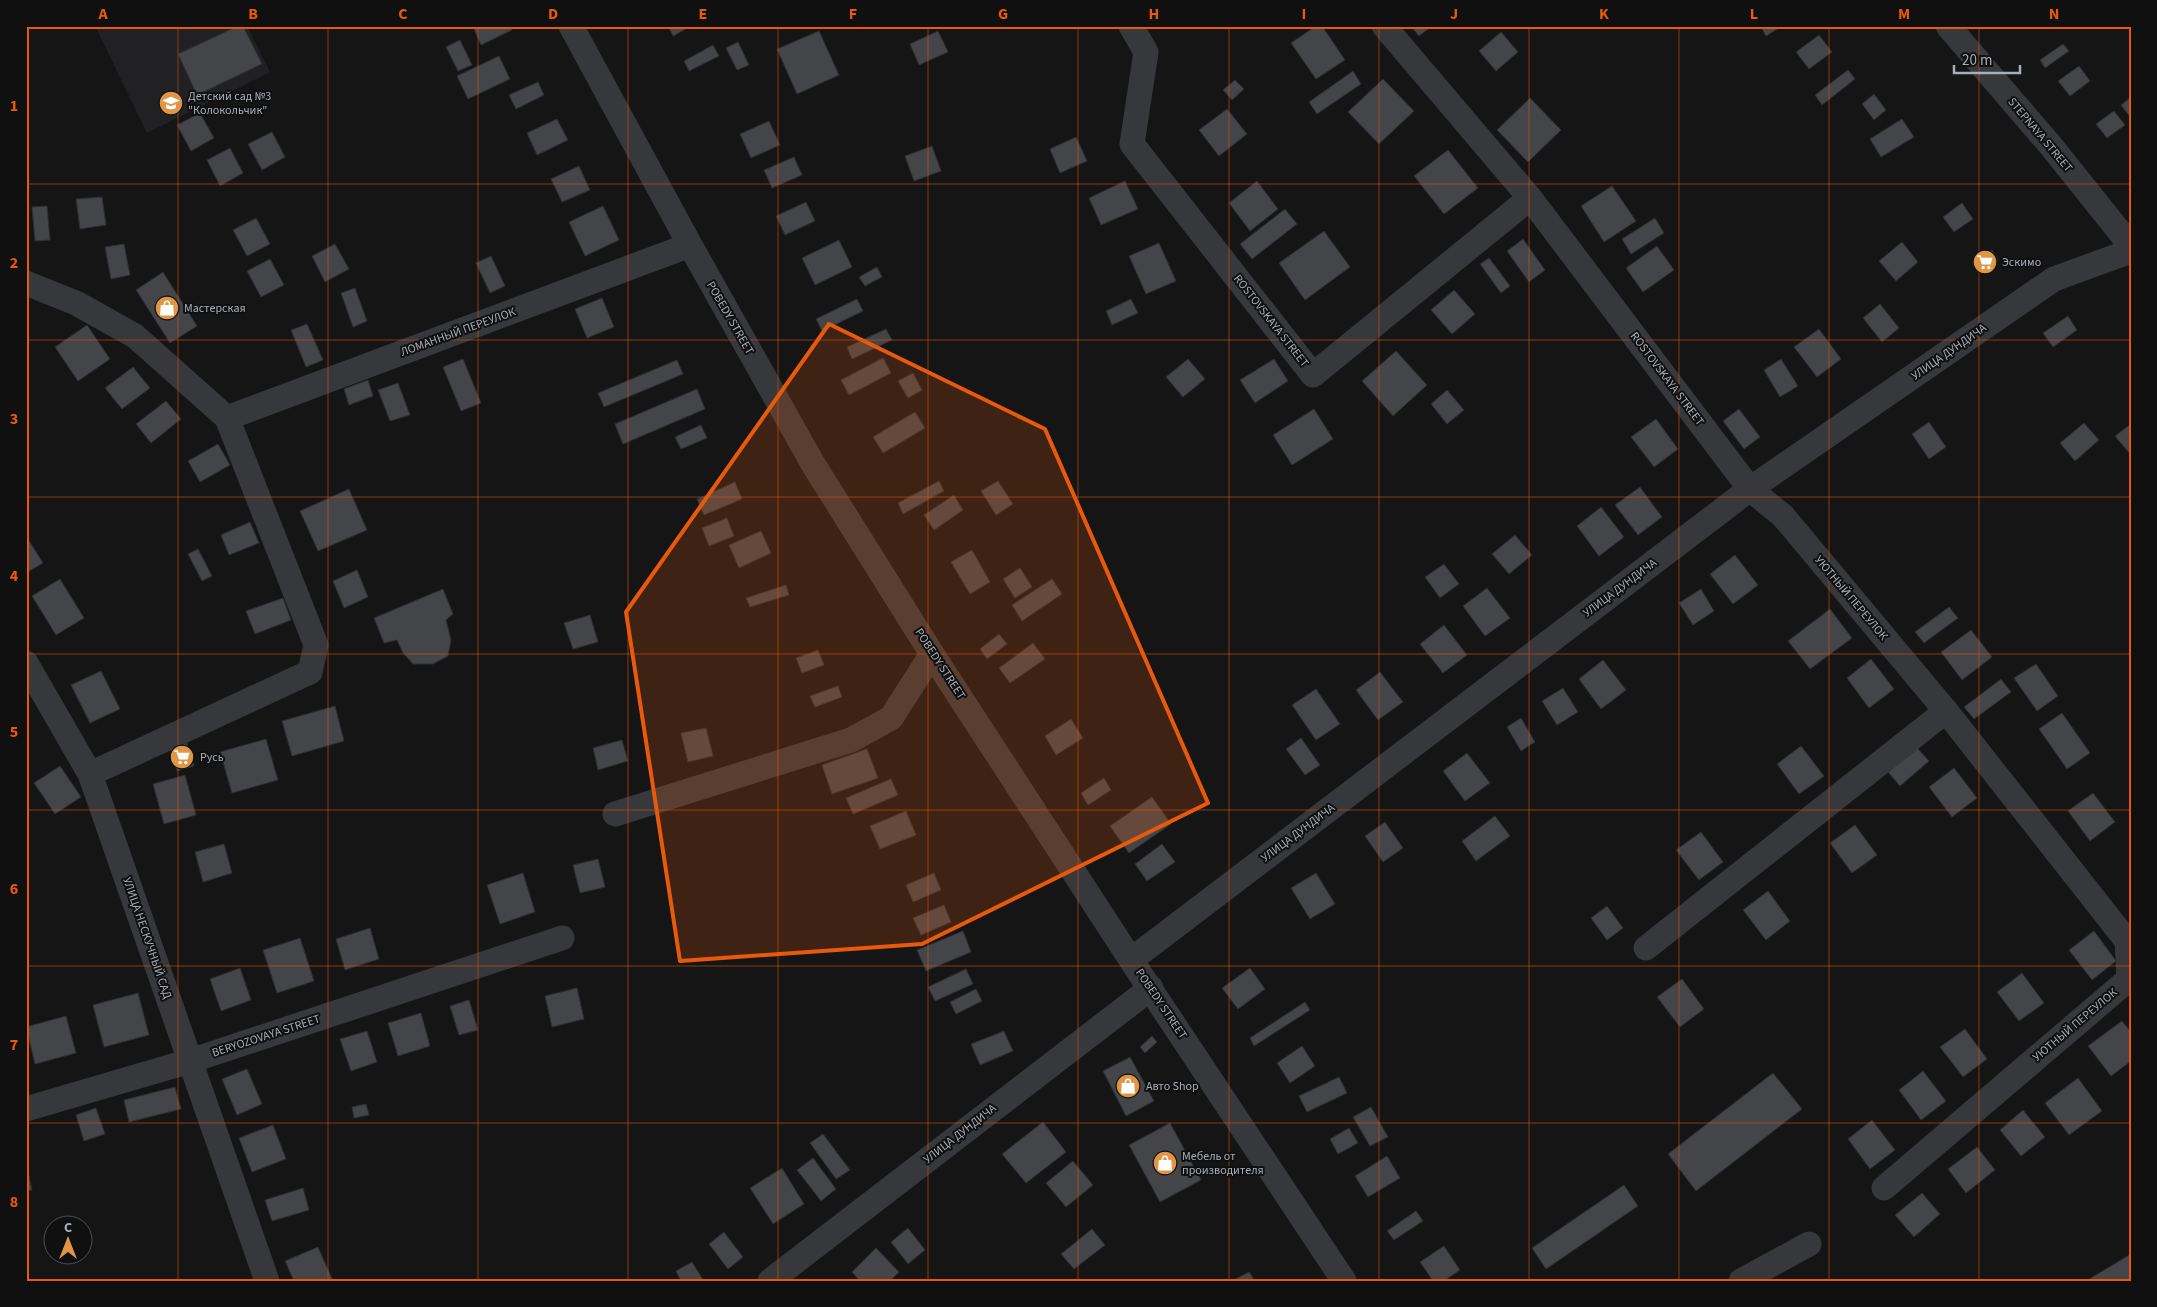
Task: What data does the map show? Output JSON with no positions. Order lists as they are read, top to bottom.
{
  "streets": {
    "street": [
      "STEPNAYA STREET",
      "POBEDY STREET",
      "ROSTOVSKAYA STREET",
      "ЛОМАННЫЙ ПЕРЕУЛОК",
      "УЛИЦА ДУНДИЧА",
      "УЮТНЫЙ ПЕРЕУЛОК",
      "УЛИЦА НЕСКУЧНЫЙ САД",
      "BERYOZOVAYA STREET"
    ]
  },
  "crossings": [
    ["POBEDY STREET", "ЛОМАННЫЙ ПЕРЕУЛОК"],
    ["POBEDY STREET", "УЛИЦА ДУНДИЧА"],
    ["ROSTOVSKAYA STREET", "УЛИЦА ДУНДИЧА"],
    ["ROSTOVSKAYA STREET", "УЮТНЫЙ ПЕРЕУЛОК"],
    ["УЛИЦА ДУНДИЧА", "УЮТНЫЙ ПЕРЕУЛОК"],
    ["УЛИЦА НЕСКУЧНЫЙ САД", "BERYOZOVAYA STREET"]
  ],
  "places": {
    "school or university": ["Детский сад №3 \"Колокольчик\""],
    "supermarket": ["Эскимо", "Русь"],
    "shop": ["Мастерская", "Авто Shop", "Мебель от производителя"]
  },
  "scale_bar": "20 m",
  "north": "top",
  "grid": {
    "columns": [
      "A",
      "B",
      "C",
      "D",
      "E",
      "F",
      "G",
      "H",
      "I",
      "J",
      "K",
      "L",
      "M",
      "N"
    ],
    "rows": [
      "1",
      "2",
      "3",
      "4",
      "5",
      "6",
      "7",
      "8"
    ]
  }
}
